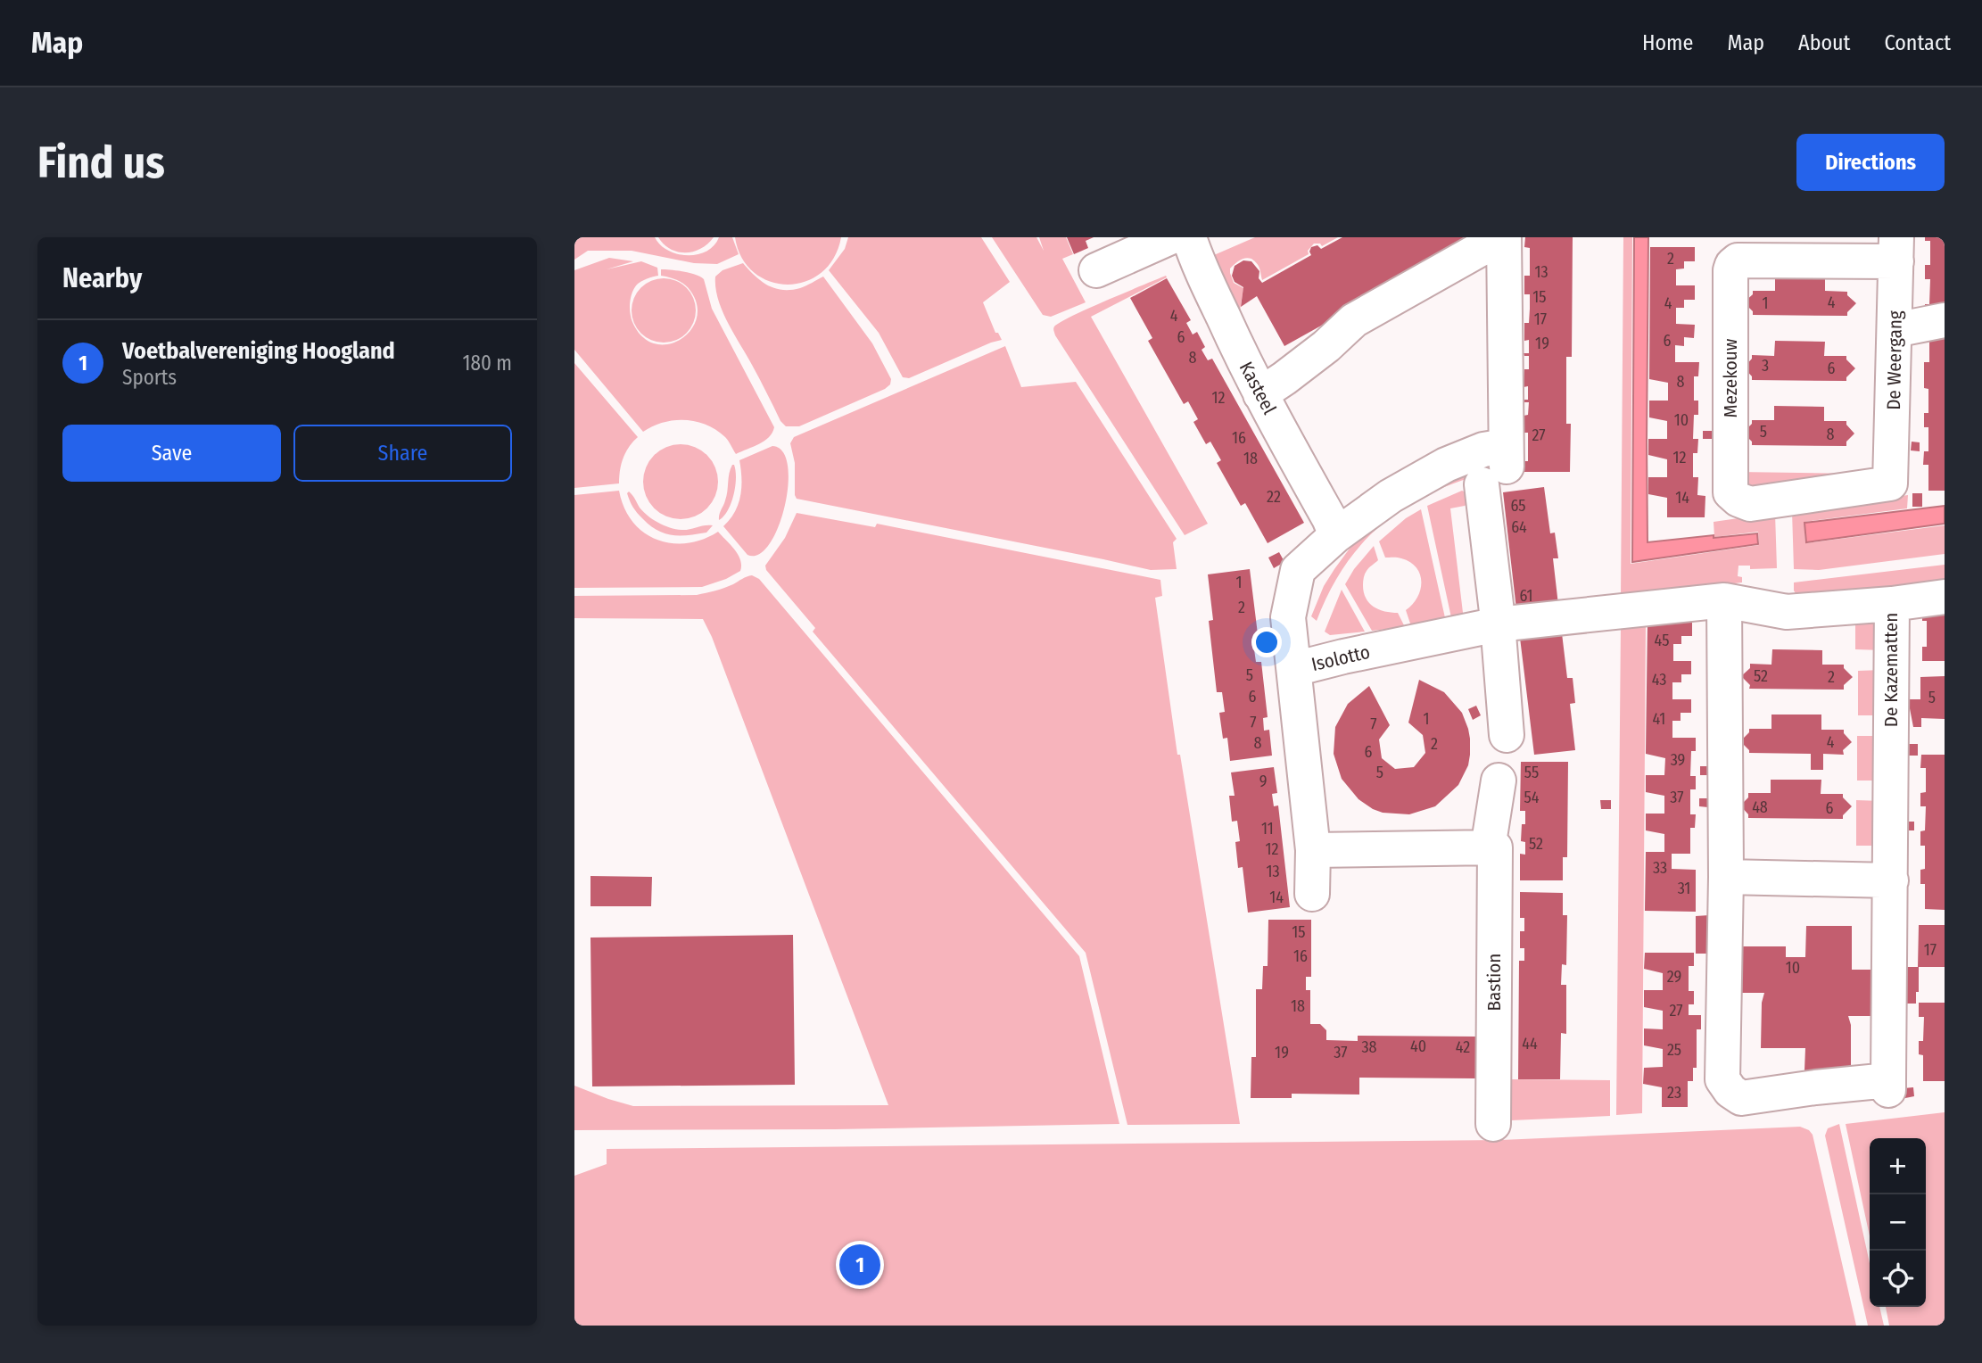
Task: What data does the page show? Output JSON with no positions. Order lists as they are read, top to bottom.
{
  "streets": {
    "street": [
      "De Weergang",
      "Mezekouw",
      "Kasteel",
      "Isolotto",
      "De Kazematten",
      "Bastion"
    ]
  },
  "crossings": [
    ["De Weergang", "Mezekouw"]
  ],
  "house_numbers": [
    "2",
    "13",
    "15",
    "4",
    "4",
    "1",
    "4",
    "17",
    "6",
    "6",
    "19",
    "8",
    "3",
    "6",
    "8",
    "12",
    "10",
    "5",
    "8",
    "27",
    "16",
    "12",
    "18",
    "22",
    "14",
    "65",
    "64",
    "1",
    "61",
    "2",
    "45",
    "5",
    "52",
    "2",
    "43",
    "6",
    "5",
    "1",
    "41",
    "7",
    "7",
    "4",
    "8",
    "2",
    "6",
    "39",
    "5",
    "55",
    "9",
    "54",
    "37",
    "48",
    "6",
    "11",
    "52",
    "12",
    "33",
    "13",
    "31",
    "14",
    "15",
    "17",
    "16",
    "10",
    "29",
    "18",
    "27",
    "44",
    "40",
    "38",
    "42",
    "25",
    "19",
    "37",
    "23"
  ],
  "page": {
    "header": "Map",
    "nav": [
      "Home",
      "Map",
      "About",
      "Contact"
    ],
    "buttons": [
      "Directions",
      ["Save", "Share"]
    ],
    "title": "Find us",
    "heading": "Nearby",
    "list": [
      {
        "mark": "1",
        "name": "Voetbalvereniging Hoogland",
        "note": "Sports",
        "value": "180 m"
      }
    ],
    "map_buttons": ["+", "−"],
    "pins": "1"
  }
}
